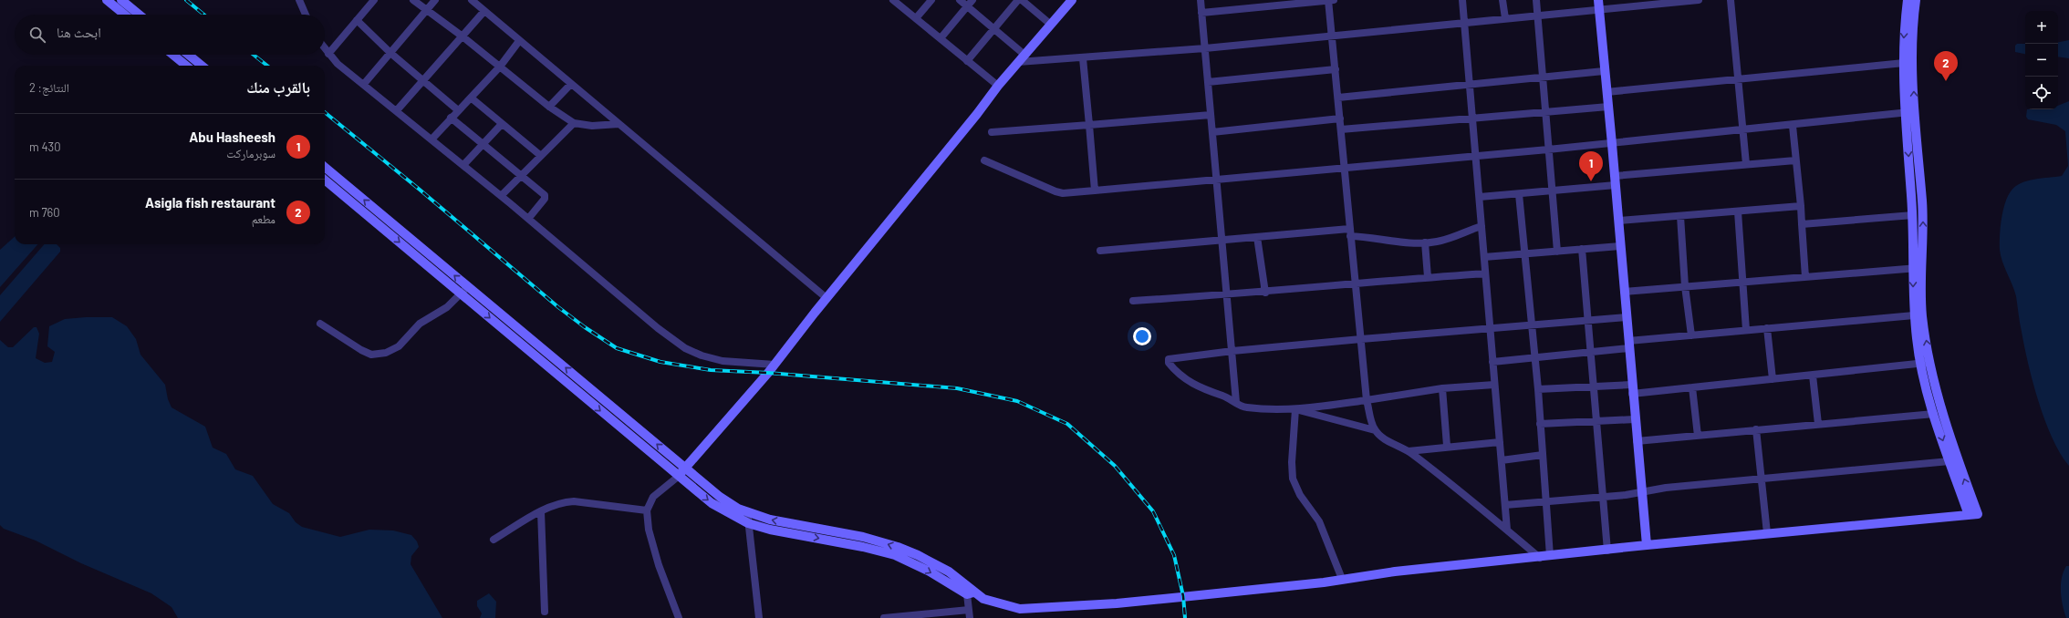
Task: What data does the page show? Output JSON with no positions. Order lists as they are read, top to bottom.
{
  "page": {
    "map_buttons": ["+", "−"],
    "search": "ابحث هنا",
    "pins": ["2", "1"],
    "heading": ["بالقرب منك", "النتائج: 2"],
    "list": [
      {
        "mark": "1",
        "name": "Abu Hasheesh",
        "note": "سوبرماركت",
        "value": "430 m"
      },
      {
        "mark": "2",
        "name": "Asigla fish restaurant",
        "note": "مطعم",
        "value": "760 m"
      }
    ]
  }
}
